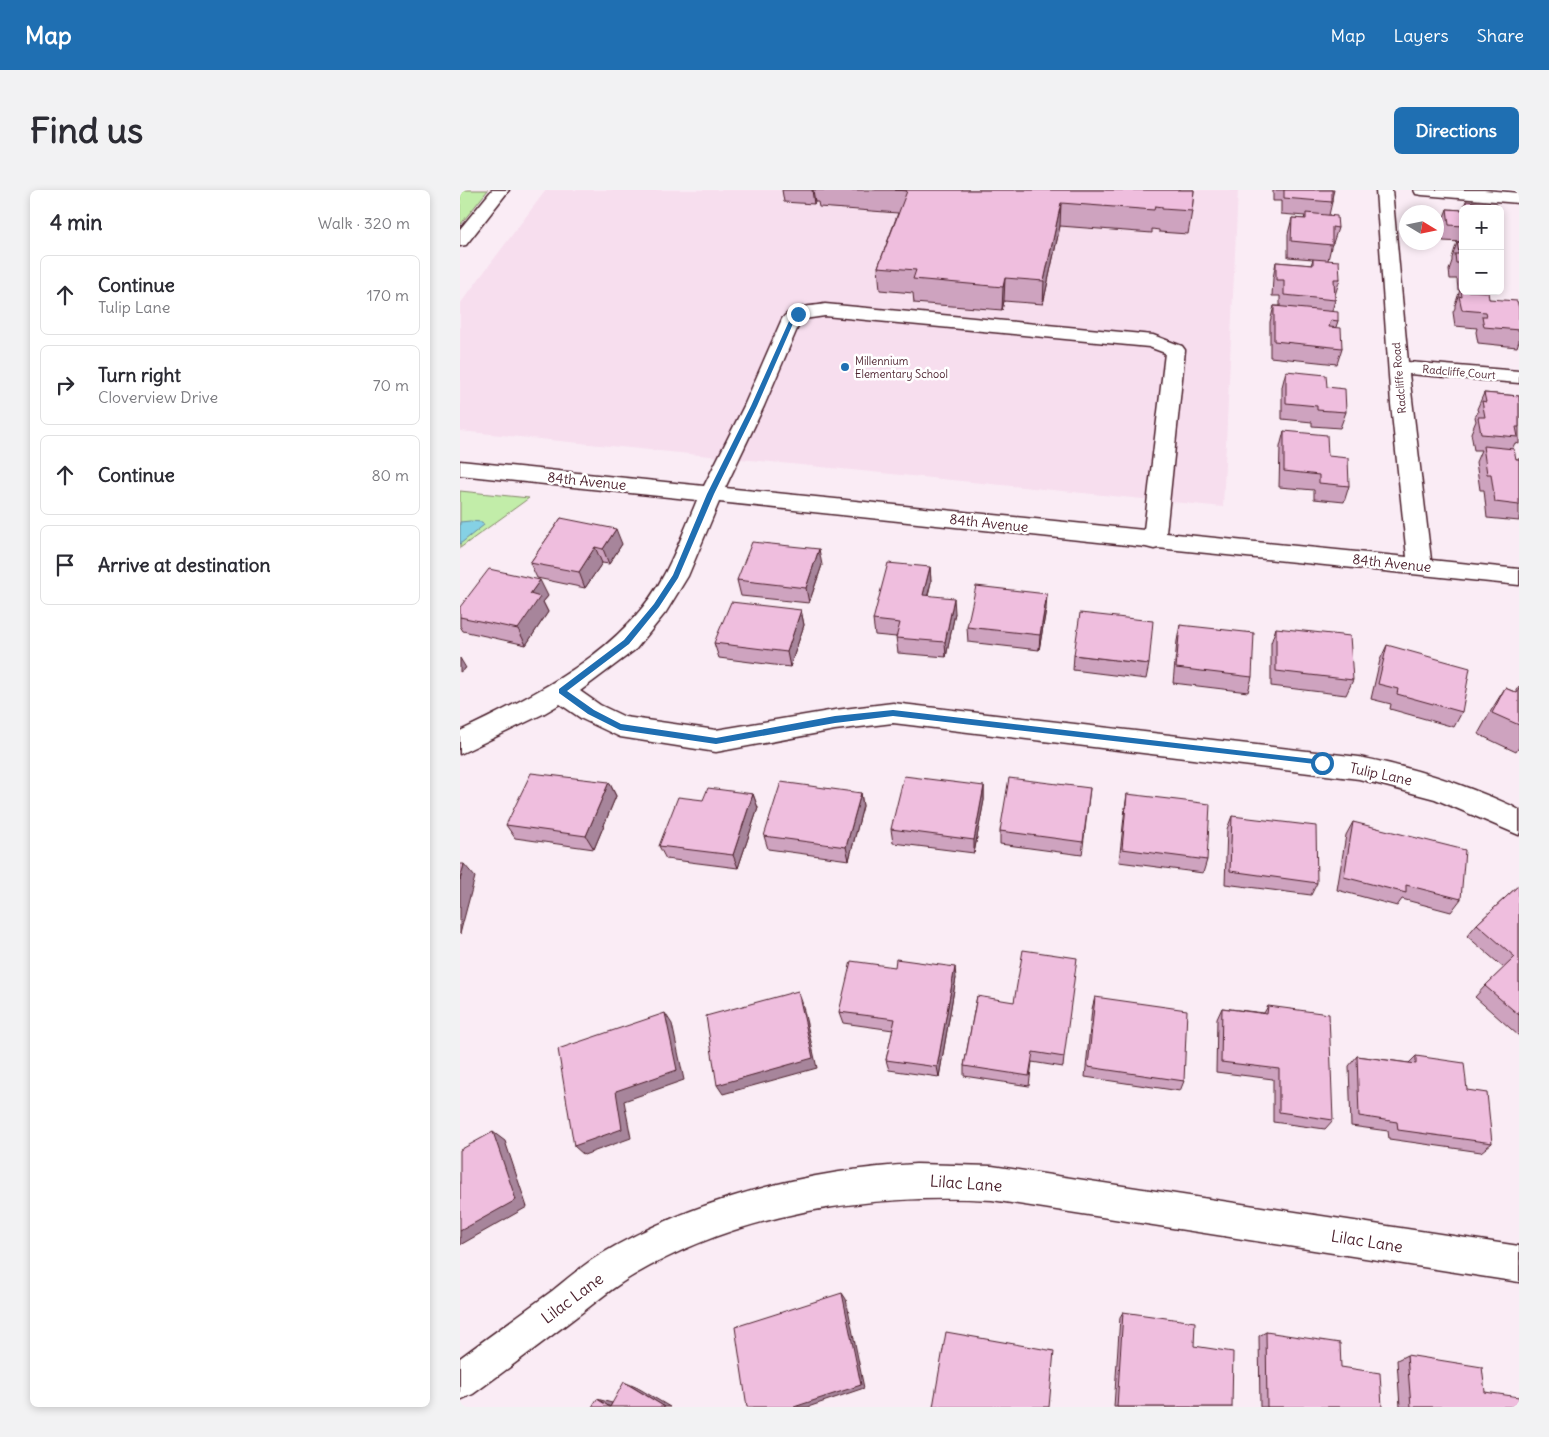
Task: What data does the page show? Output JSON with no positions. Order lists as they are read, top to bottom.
{
  "streets": {
    "street": [
      "Radcliffe Court",
      "Radcliffe Road",
      "84th Avenue",
      "Tulip Lane",
      "Lilac Lane"
    ]
  },
  "crossings": [
    ["Radcliffe Court", "Radcliffe Road"],
    ["Radcliffe Road", "84th Avenue"]
  ],
  "places": ["Millennium Elementary School"],
  "north": "right",
  "page": {
    "header": "Map",
    "nav": ["Map", "Layers", "Share"],
    "buttons": "Directions",
    "title": "Find us",
    "heading": ["4 min", "Walk · 320 m"],
    "map_buttons": ["+", "−"],
    "list": [
      ["Continue", "Tulip Lane", "170 m"],
      ["Turn right", "Cloverview Drive", "70 m"],
      ["Continue", "80 m"],
      "Arrive at destination"
    ]
  }
}
